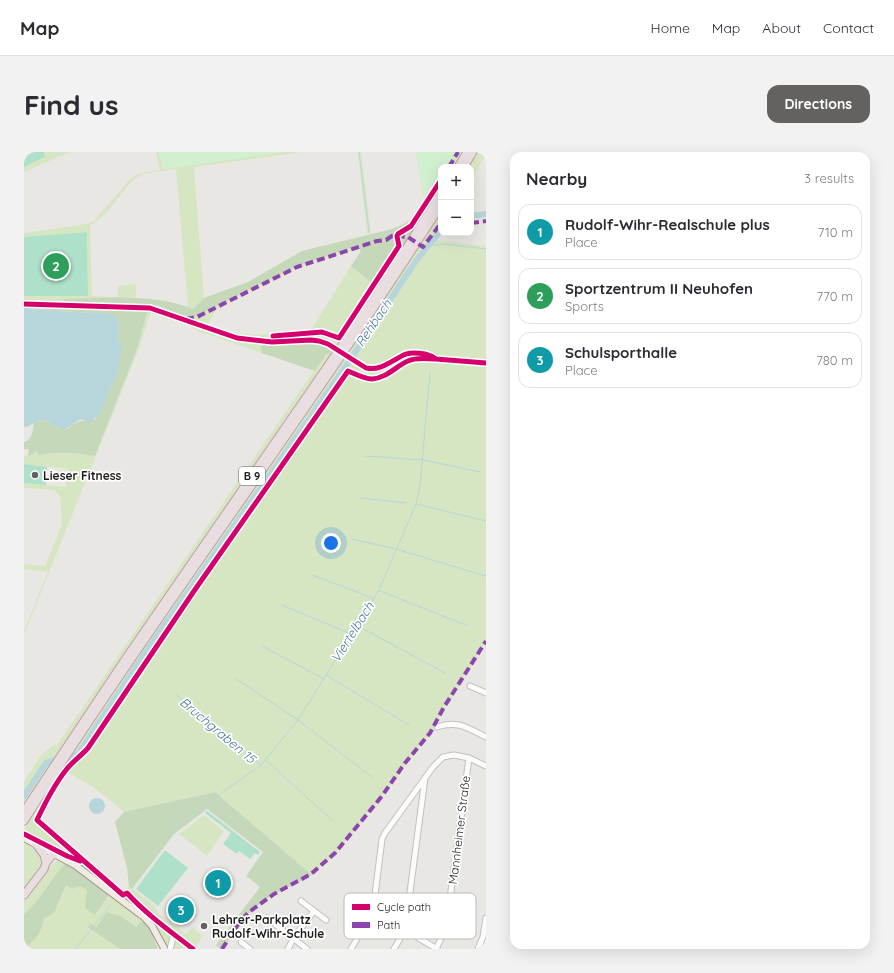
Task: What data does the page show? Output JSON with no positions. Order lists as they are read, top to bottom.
{
  "streets": {
    "highway": ["B 9"],
    "street": ["Mannheimer Straße"]
  },
  "water": ["Rehbach", "Viertelbach", "Bruchgraben 15"],
  "places": ["Lieser Fitness", "Lehrer-Parkplatz Rudolf-Wihr-Schule"],
  "legend": ["Cycle path", "Path"],
  "page": {
    "header": "Map",
    "nav": [
      "Home",
      "Map",
      "About",
      "Contact"
    ],
    "buttons": "Directions",
    "title": "Find us",
    "heading": ["Nearby", "3 results"],
    "map_buttons": ["+", "−"],
    "list": [
      {
        "mark": "1",
        "name": "Rudolf-Wihr-Realschule plus",
        "note": "Place",
        "value": "710 m"
      },
      {
        "mark": "2",
        "name": "Sportzentrum II Neuhofen",
        "note": "Sports",
        "value": "770 m"
      },
      {
        "mark": "3",
        "name": "Schulsporthalle",
        "note": "Place",
        "value": "780 m"
      }
    ],
    "pins": ["2", "1", "3"]
  }
}
